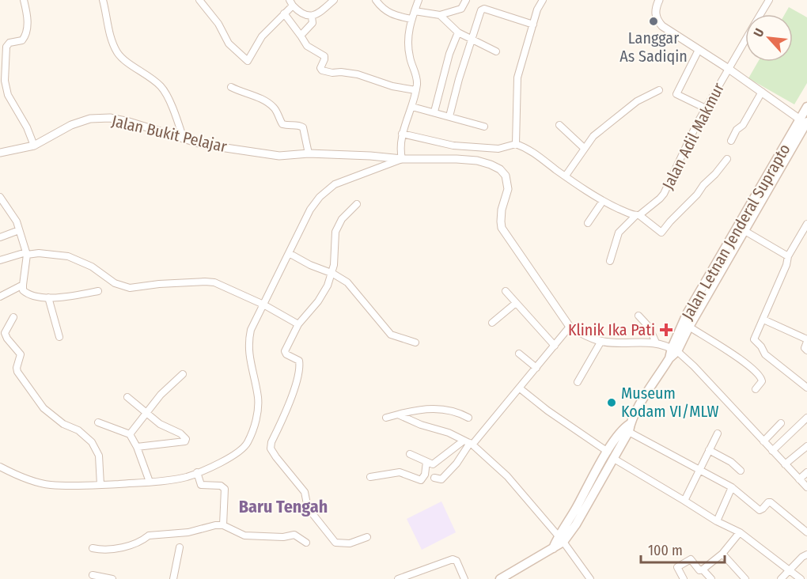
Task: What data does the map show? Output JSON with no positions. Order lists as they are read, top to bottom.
{
  "streets": {
    "main road": ["Jalan Letnan Jenderal Suprapto"],
    "street": ["Jalan Bukit Pelajar", "Jalan Adil Makmur"]
  },
  "districts": ["Baru Tengah"],
  "places": {
    "other": ["Langgar As Sadiqin", "Museum Kodam VI/MLW"],
    "health": ["Klinik Ika Pati"]
  },
  "scale_bar": "100 m",
  "north": "top left"
}
